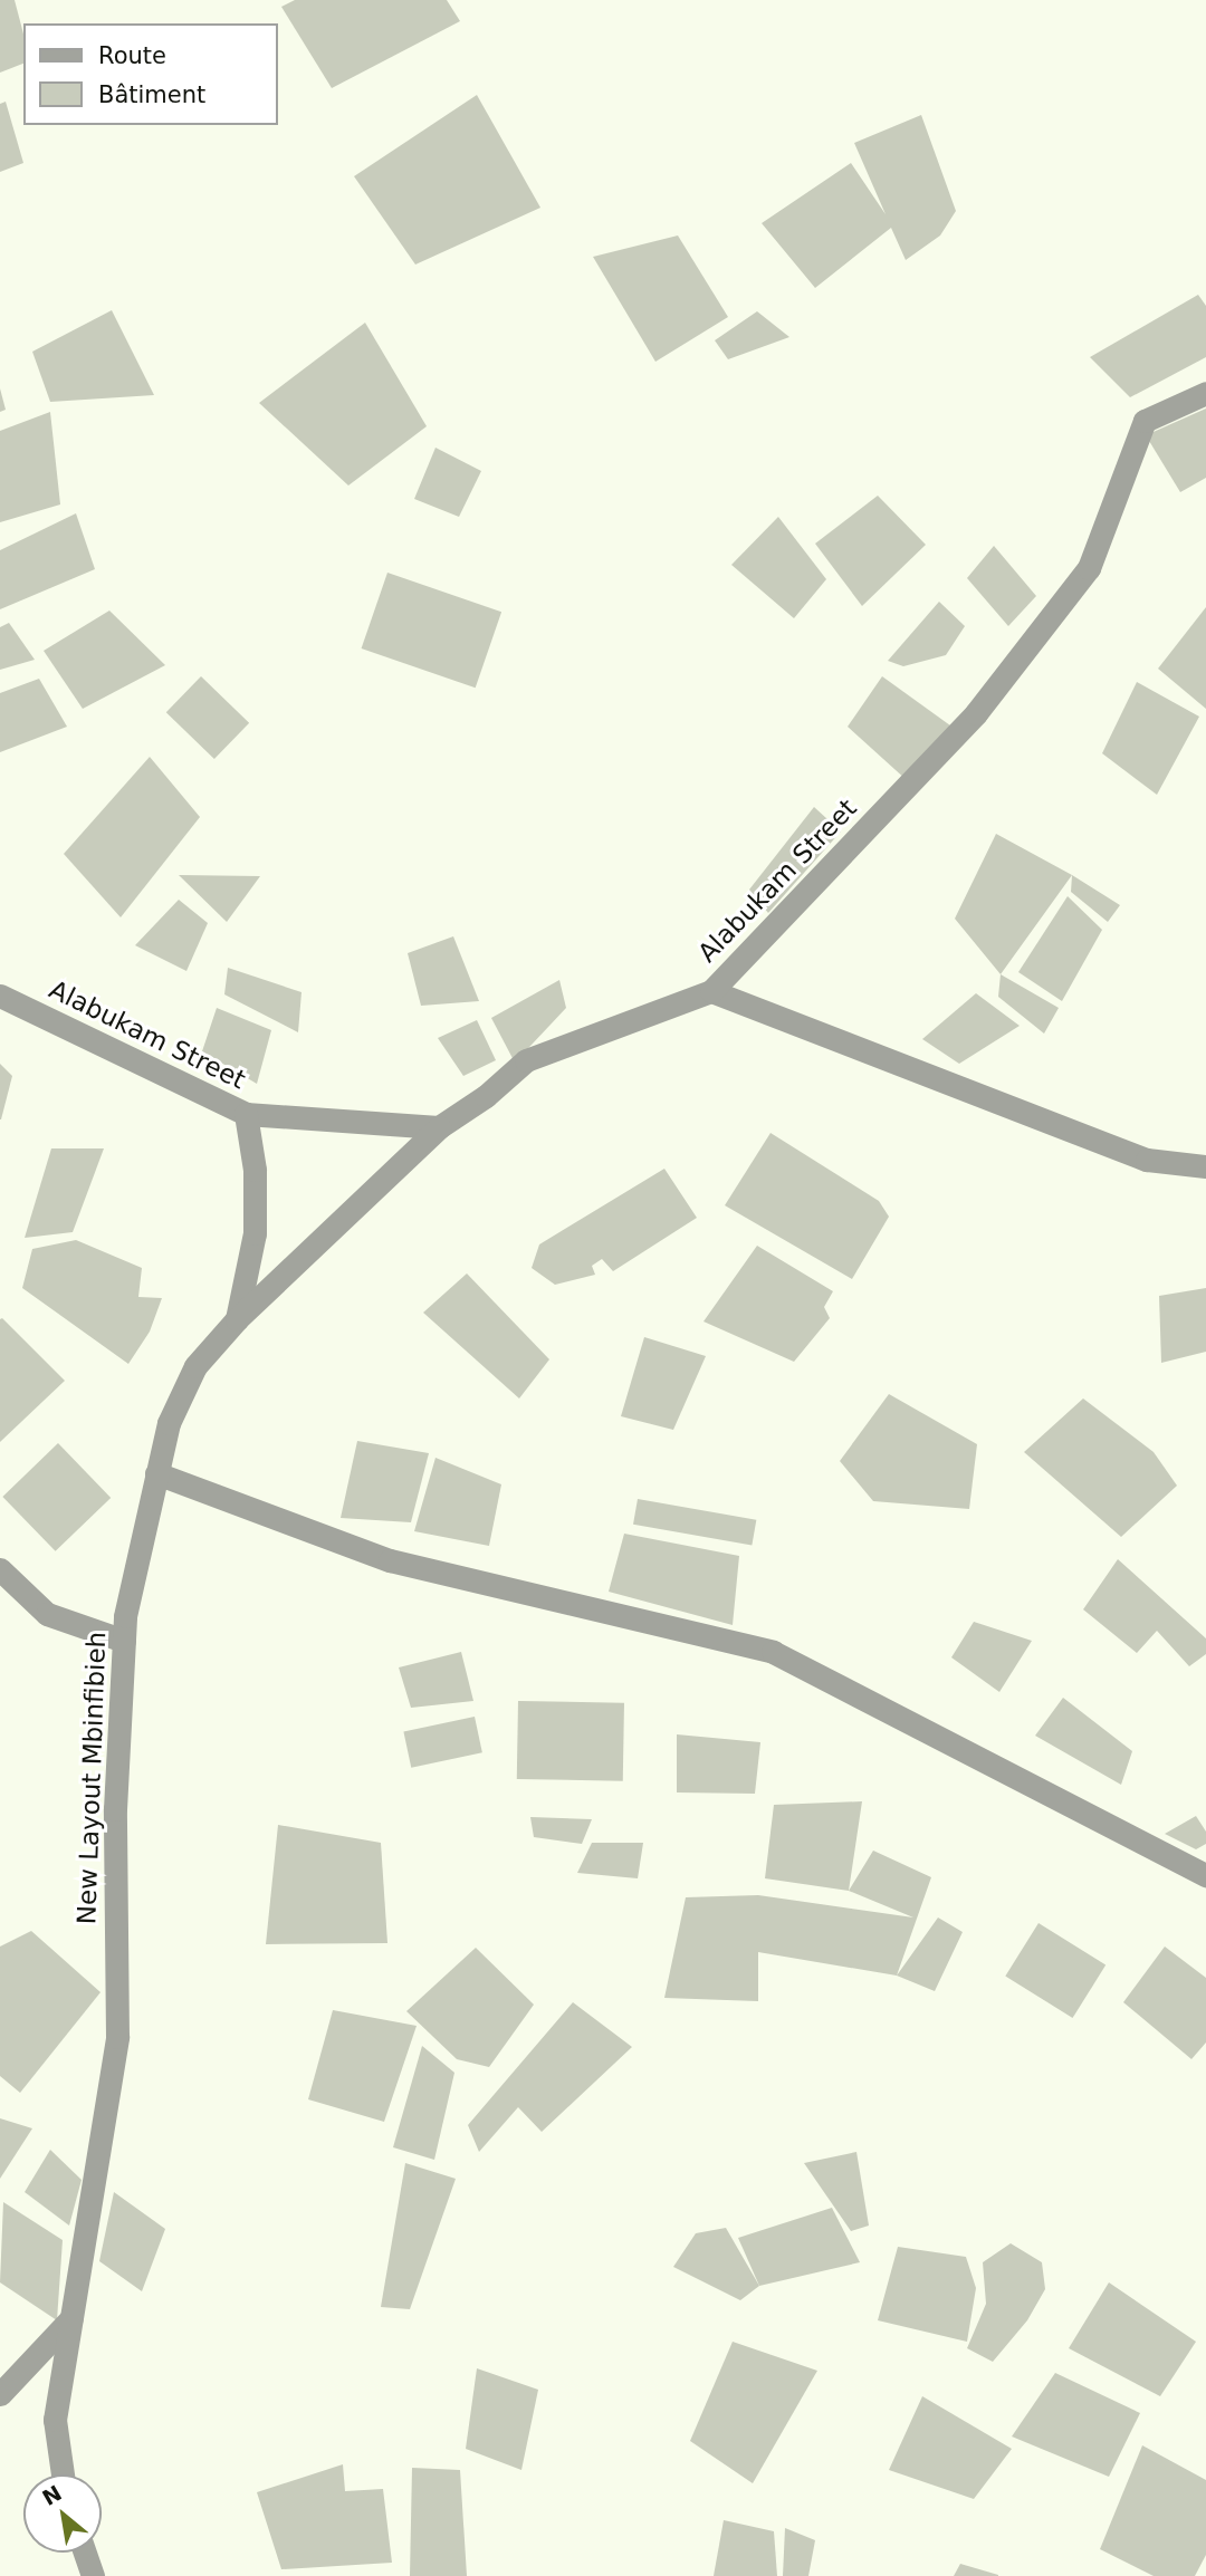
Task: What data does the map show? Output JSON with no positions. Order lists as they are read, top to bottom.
{
  "streets": {
    "street": ["Alabukam Street", "New Layout Mbinfibieh"]
  },
  "crossings": [
    ["Alabukam Street", "New Layout Mbinfibieh"]
  ],
  "legend": ["Route", "Bâtiment"],
  "north": "top left"
}
